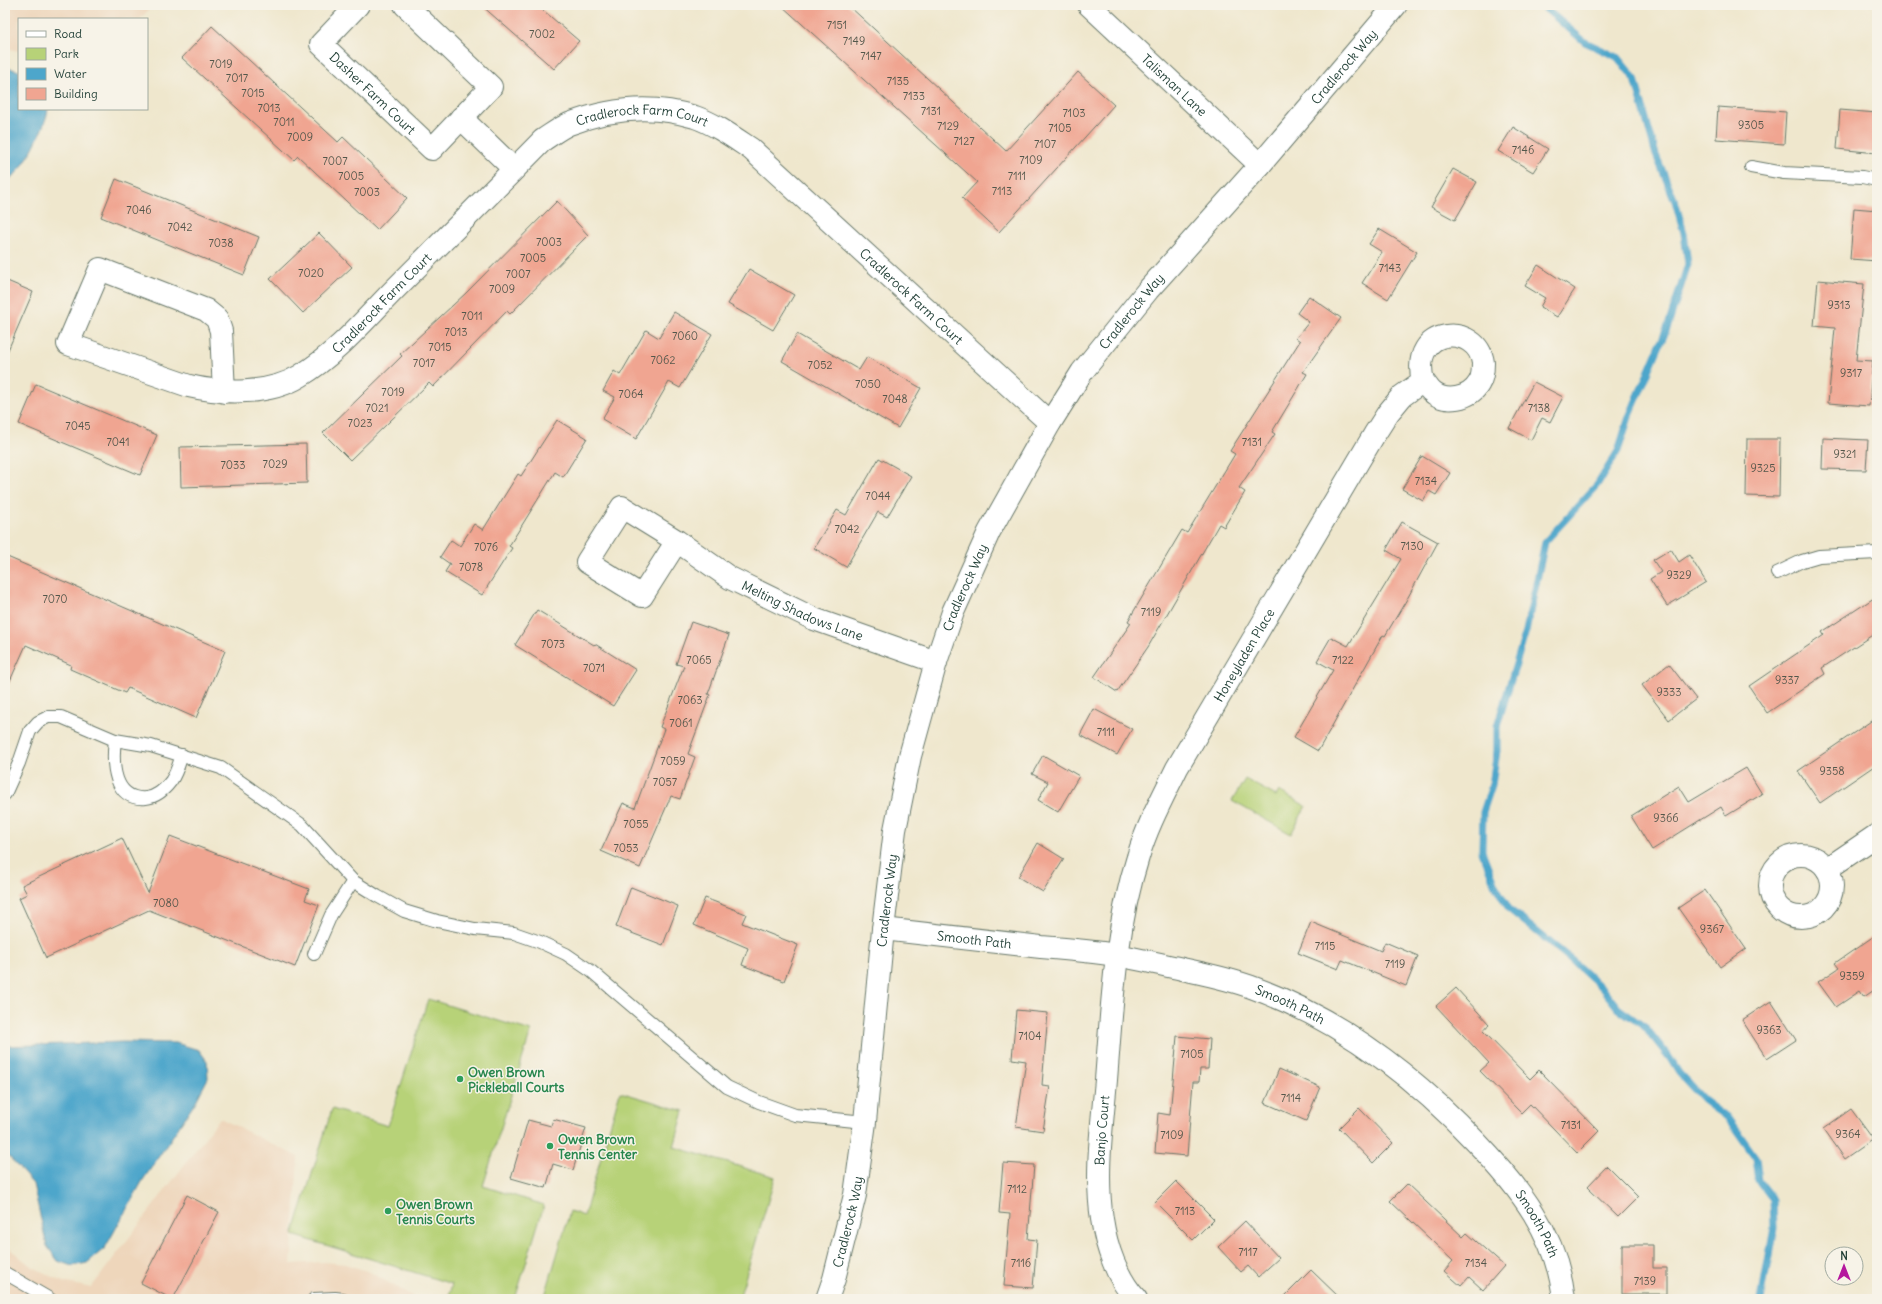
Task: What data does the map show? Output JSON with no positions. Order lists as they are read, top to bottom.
{
  "streets": {
    "street": [
      "Cradlerock Way",
      "Talisman Lane",
      "Dasher Farm Court",
      "Cradlerock Farm Court",
      "Melting Shadows Lane",
      "Honeyladen Place",
      "Smooth Path",
      "Banjo Court"
    ]
  },
  "crossings": [
    ["Cradlerock Way", "Talisman Lane"],
    ["Cradlerock Way", "Cradlerock Farm Court"],
    ["Cradlerock Way", "Melting Shadows Lane"],
    ["Cradlerock Way", "Smooth Path"],
    ["Honeyladen Place", "Smooth Path"],
    ["Honeyladen Place", "Banjo Court"],
    ["Smooth Path", "Banjo Court"]
  ],
  "places": ["Owen Brown Pickleball Courts", "Owen Brown Tennis Center", "Owen Brown Tennis Courts"],
  "house_numbers": [
    "7151",
    "7002",
    "7149",
    "7147",
    "7019",
    "7017",
    "7135",
    "7015",
    "7133",
    "7013",
    "7131",
    "7103",
    "7011",
    "9305",
    "7129",
    "7105",
    "7009",
    "7127",
    "7107",
    "7146",
    "7109",
    "7007",
    "7005",
    "7111",
    "7113",
    "7003",
    "7046",
    "7042",
    "7003",
    "7038",
    "7005",
    "7143",
    "7020",
    "7007",
    "7009",
    "9313",
    "7011",
    "7013",
    "7060",
    "7015",
    "7062",
    "7017",
    "7052",
    "9317",
    "7050",
    "7019",
    "7064",
    "7048",
    "7021",
    "7138",
    "7023",
    "7045",
    "7041",
    "7131",
    "9321",
    "7029",
    "7033",
    "9325",
    "7134",
    "7044",
    "7042",
    "7130",
    "7076",
    "7078",
    "9329",
    "7070",
    "7119",
    "7073",
    "7065",
    "7122",
    "7071",
    "9337",
    "9333",
    "7063",
    "7061",
    "7111",
    "7059",
    "9358",
    "7057",
    "9366",
    "7055",
    "7053",
    "7080",
    "9367",
    "7115",
    "7119",
    "9359",
    "9363",
    "7104",
    "7105",
    "7114",
    "7131",
    "9364",
    "7109",
    "7112",
    "7113",
    "7117",
    "7116",
    "7134",
    "7139"
  ],
  "legend": [
    "Road",
    "Park",
    "Water",
    "Building"
  ],
  "north": "top"
}
